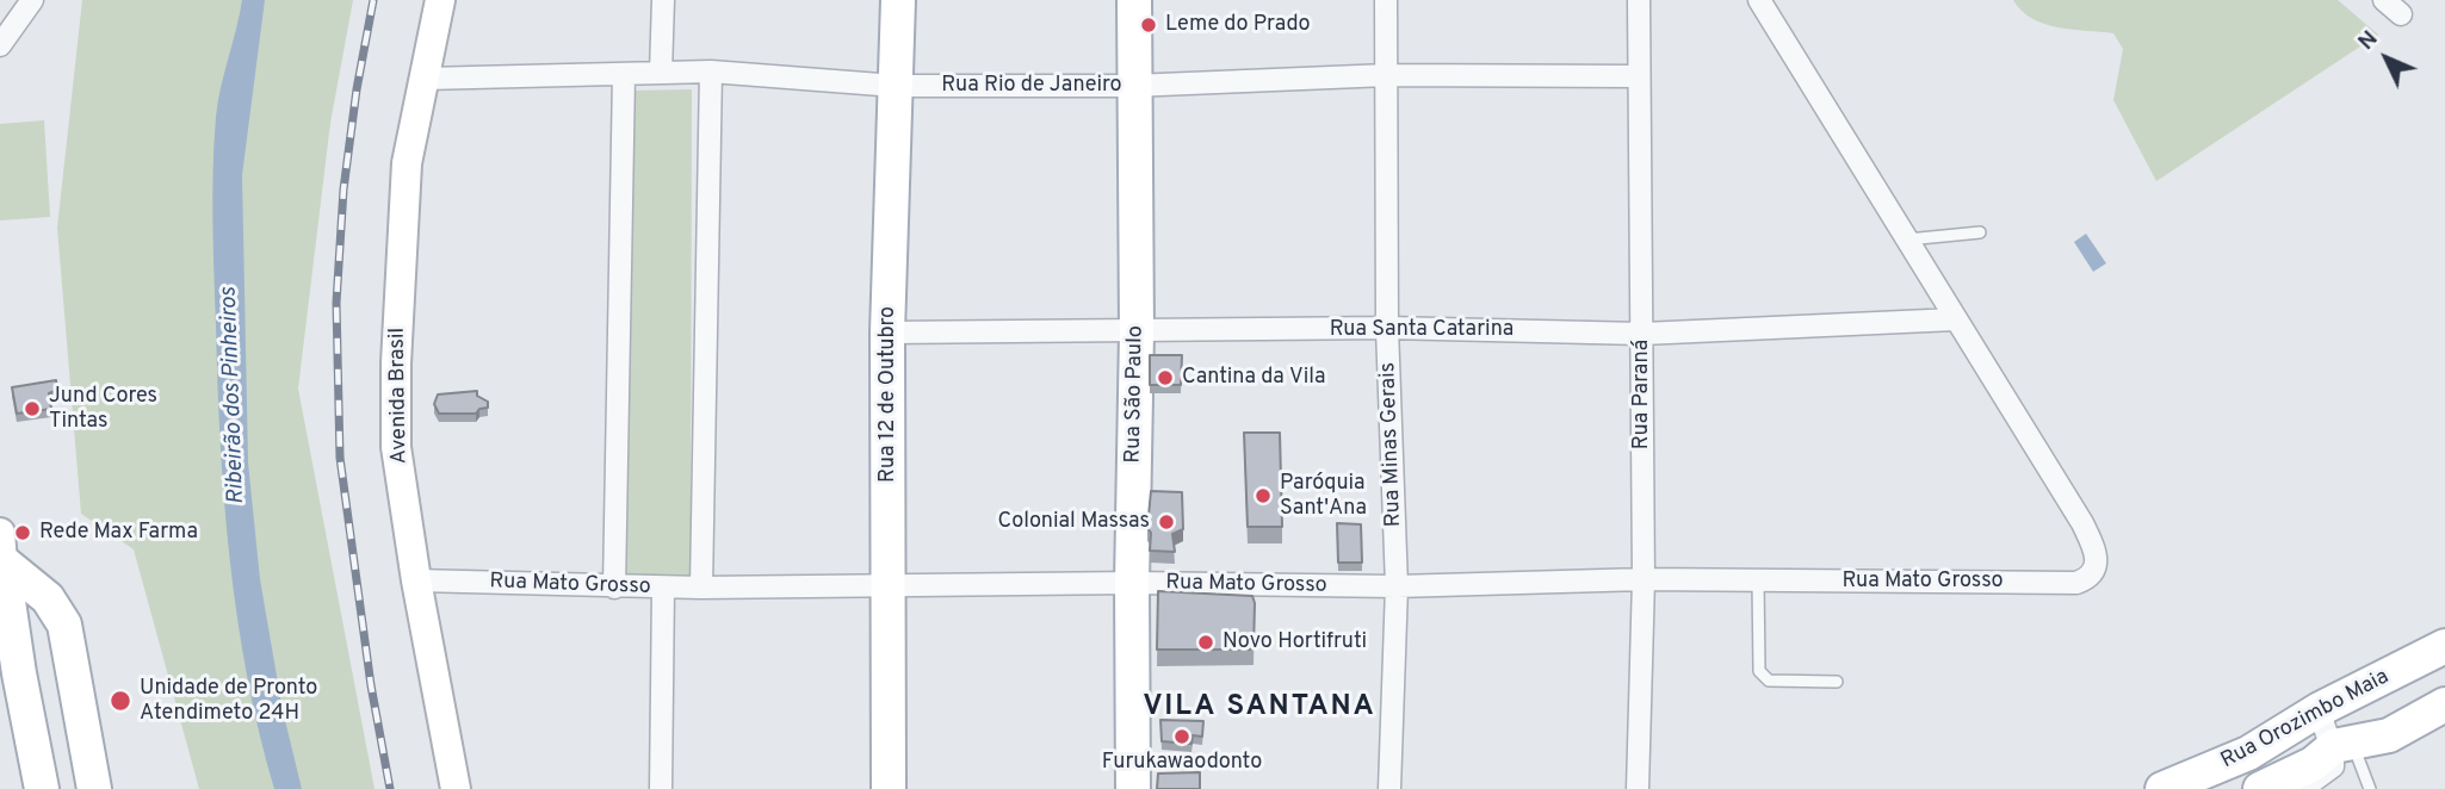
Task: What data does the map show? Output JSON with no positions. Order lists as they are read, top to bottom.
{
  "streets": {
    "main road": [
      "Rua 12 de Outubro",
      "Rua São Paulo",
      "Avenida Brasil",
      "Rua Orozimbo Maia"
    ],
    "street": [
      "Rua Rio de Janeiro",
      "Rua Santa Catarina",
      "Rua Paraná",
      "Rua Minas Gerais",
      "Rua Mato Grosso"
    ]
  },
  "crossings": [
    ["Rua Rio de Janeiro", "Rua 12 de Outubro"],
    ["Rua Rio de Janeiro", "Rua São Paulo"],
    ["Rua Rio de Janeiro", "Rua Paraná"],
    ["Rua Rio de Janeiro", "Avenida Brasil"],
    ["Rua Rio de Janeiro", "Rua Minas Gerais"],
    ["Rua Santa Catarina", "Rua 12 de Outubro"],
    ["Rua Santa Catarina", "Rua São Paulo"],
    ["Rua Santa Catarina", "Rua Paraná"],
    ["Rua Santa Catarina", "Rua Minas Gerais"],
    ["Rua Santa Catarina", "Rua Mato Grosso"],
    ["Rua 12 de Outubro", "Rua Mato Grosso"],
    ["Rua São Paulo", "Rua Mato Grosso"],
    ["Rua Paraná", "Rua Mato Grosso"],
    ["Avenida Brasil", "Rua Mato Grosso"],
    ["Rua Minas Gerais", "Rua Mato Grosso"]
  ],
  "districts": ["VILA SANTANA"],
  "water": ["Ribeirão dos Pinheiros"],
  "places": [
    "Leme do Prado",
    "Cantina da Vila",
    "Jund Cores Tintas",
    "Paróquia Sant'Ana",
    "Colonial Massas",
    "Rede Max Farma",
    "Novo Hortifruti",
    "Unidade de Pronto Atendimeto 24H",
    "Furukawaodonto"
  ],
  "north": "top left"
}
